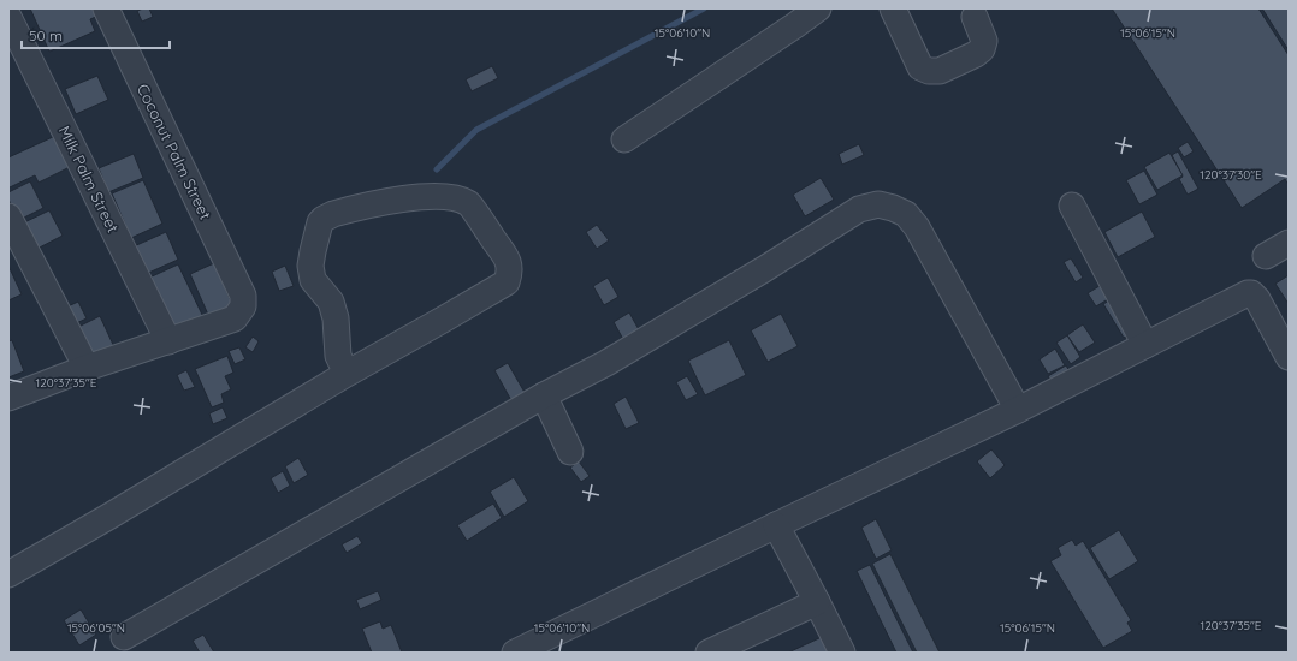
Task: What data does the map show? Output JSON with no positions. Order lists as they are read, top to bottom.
{
  "streets": {
    "street": ["Coconut Palm Street", "Milk Palm Street"]
  },
  "crossings": [
    ["Coconut Palm Street", "Milk Palm Street"]
  ],
  "scale_bar": "50 m",
  "coordinates": [
    "15°06'10\"N",
    "15°06'15\"N",
    "120°37'30\"E",
    "120°37'35\"E",
    "15°06'05\"N"
  ]
}
